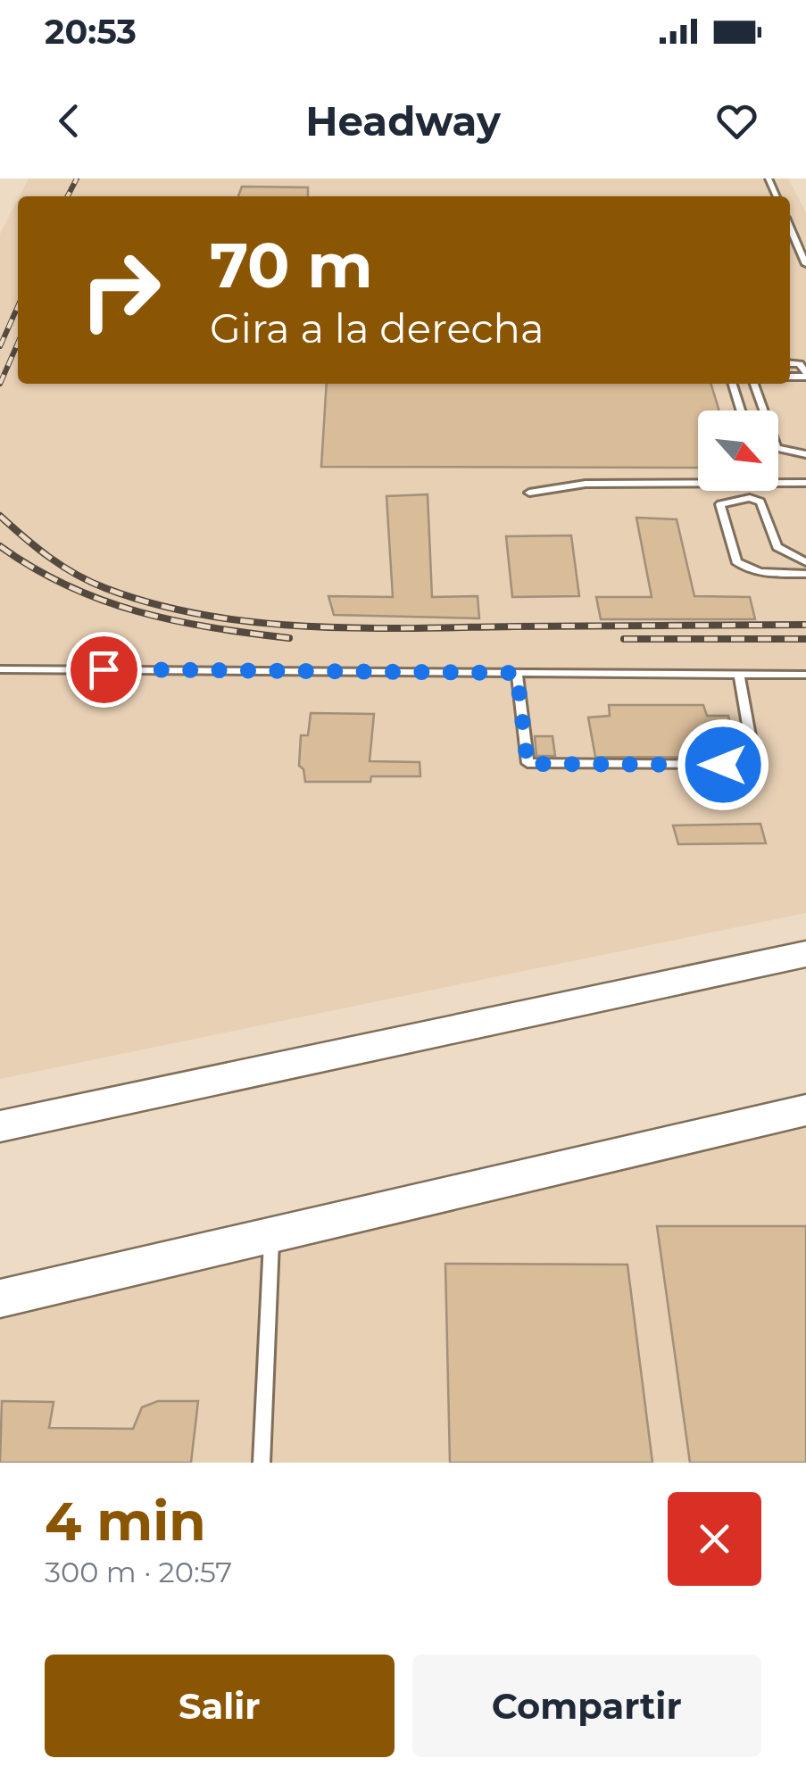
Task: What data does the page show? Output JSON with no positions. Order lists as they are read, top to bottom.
{
  "north": "bottom right",
  "page": {
    "status": "20:53",
    "header": "Headway",
    "turn": ["70 m", "Gira a la derecha"],
    "heading": ["4 min", "300 m · 20:57"],
    "buttons": ["Salir", "Compartir"]
  }
}
